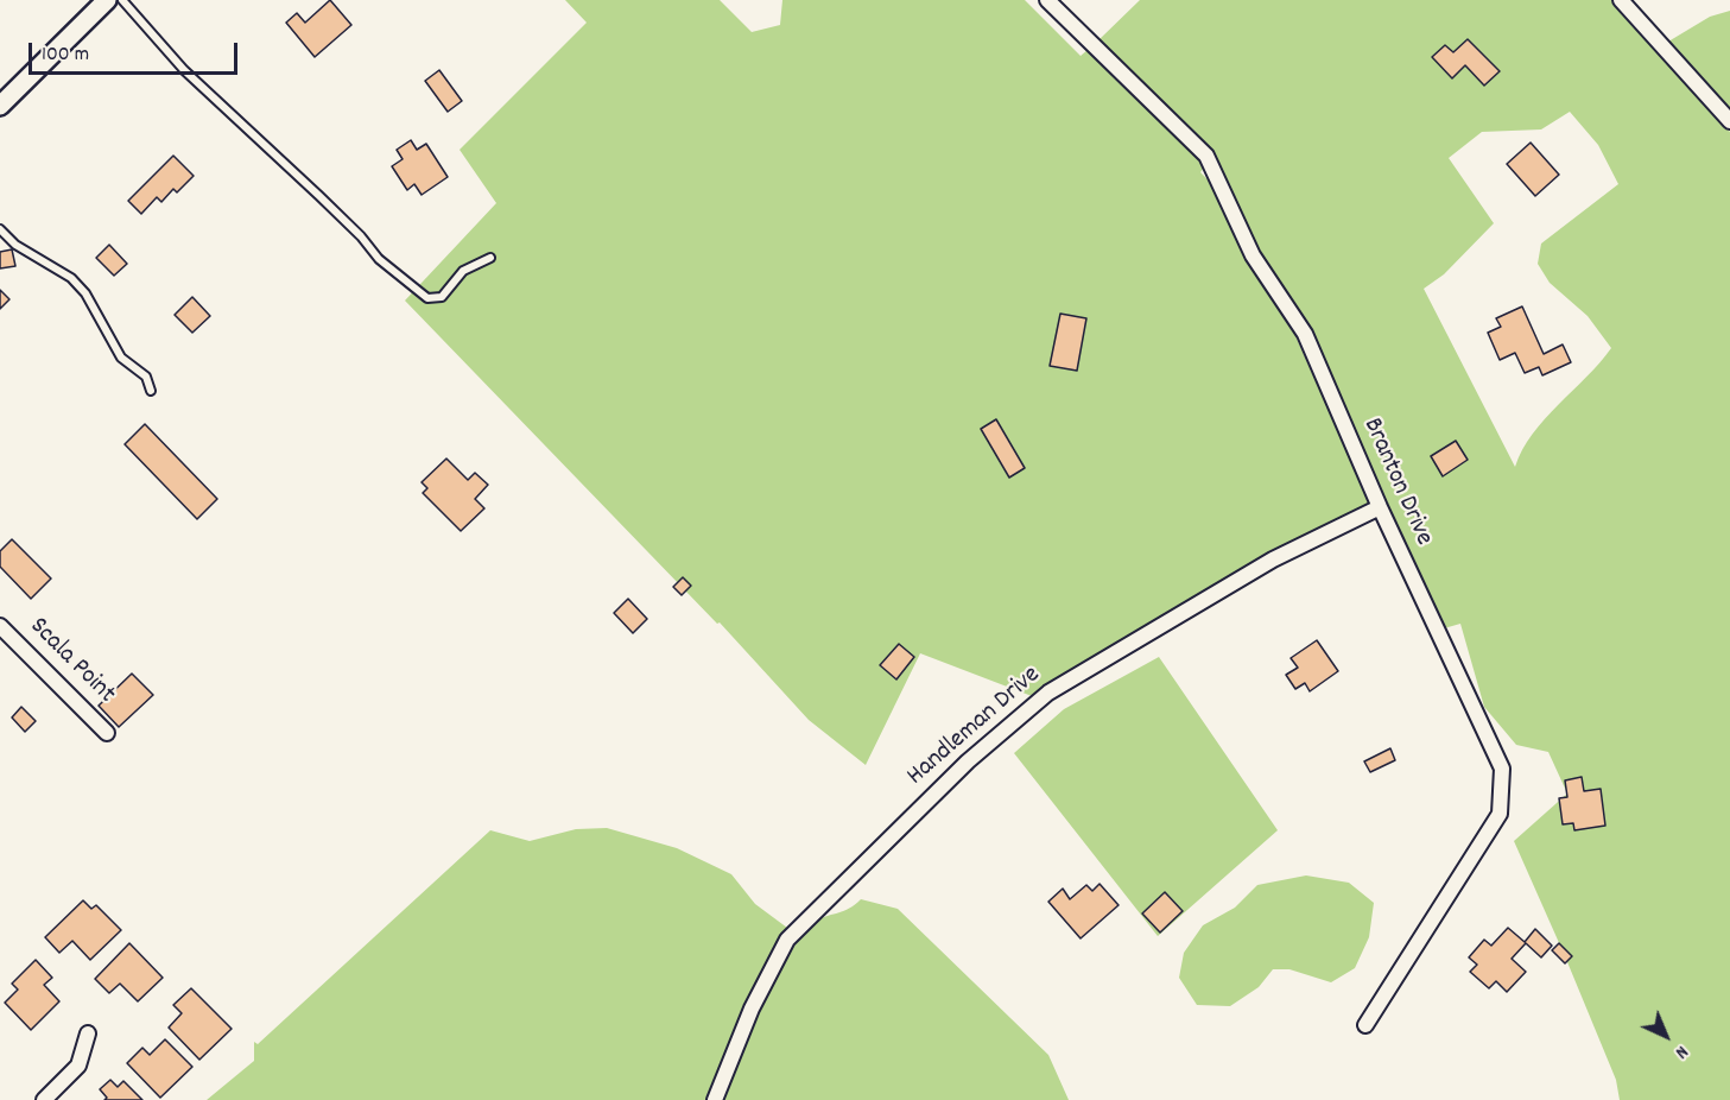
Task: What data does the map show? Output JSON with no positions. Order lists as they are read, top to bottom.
{
  "streets": {
    "street": ["Branton Drive", "Scala Point", "Handleman Drive"]
  },
  "crossings": [
    ["Branton Drive", "Handleman Drive"]
  ],
  "scale_bar": "100 m",
  "north": "bottom right"
}
